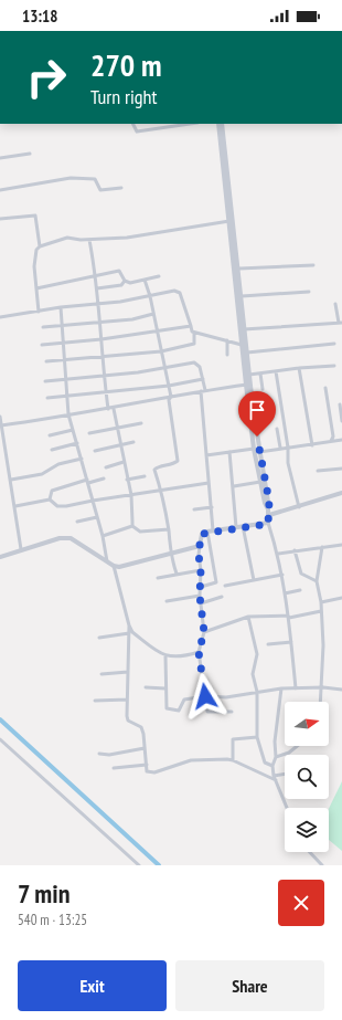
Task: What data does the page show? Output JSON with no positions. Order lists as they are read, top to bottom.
{
  "north": "right",
  "page": {
    "status": "13:18",
    "turn": ["270 m", "Turn right"],
    "heading": ["7 min", "540 m · 13:25"],
    "buttons": ["Exit", "Share"]
  }
}
